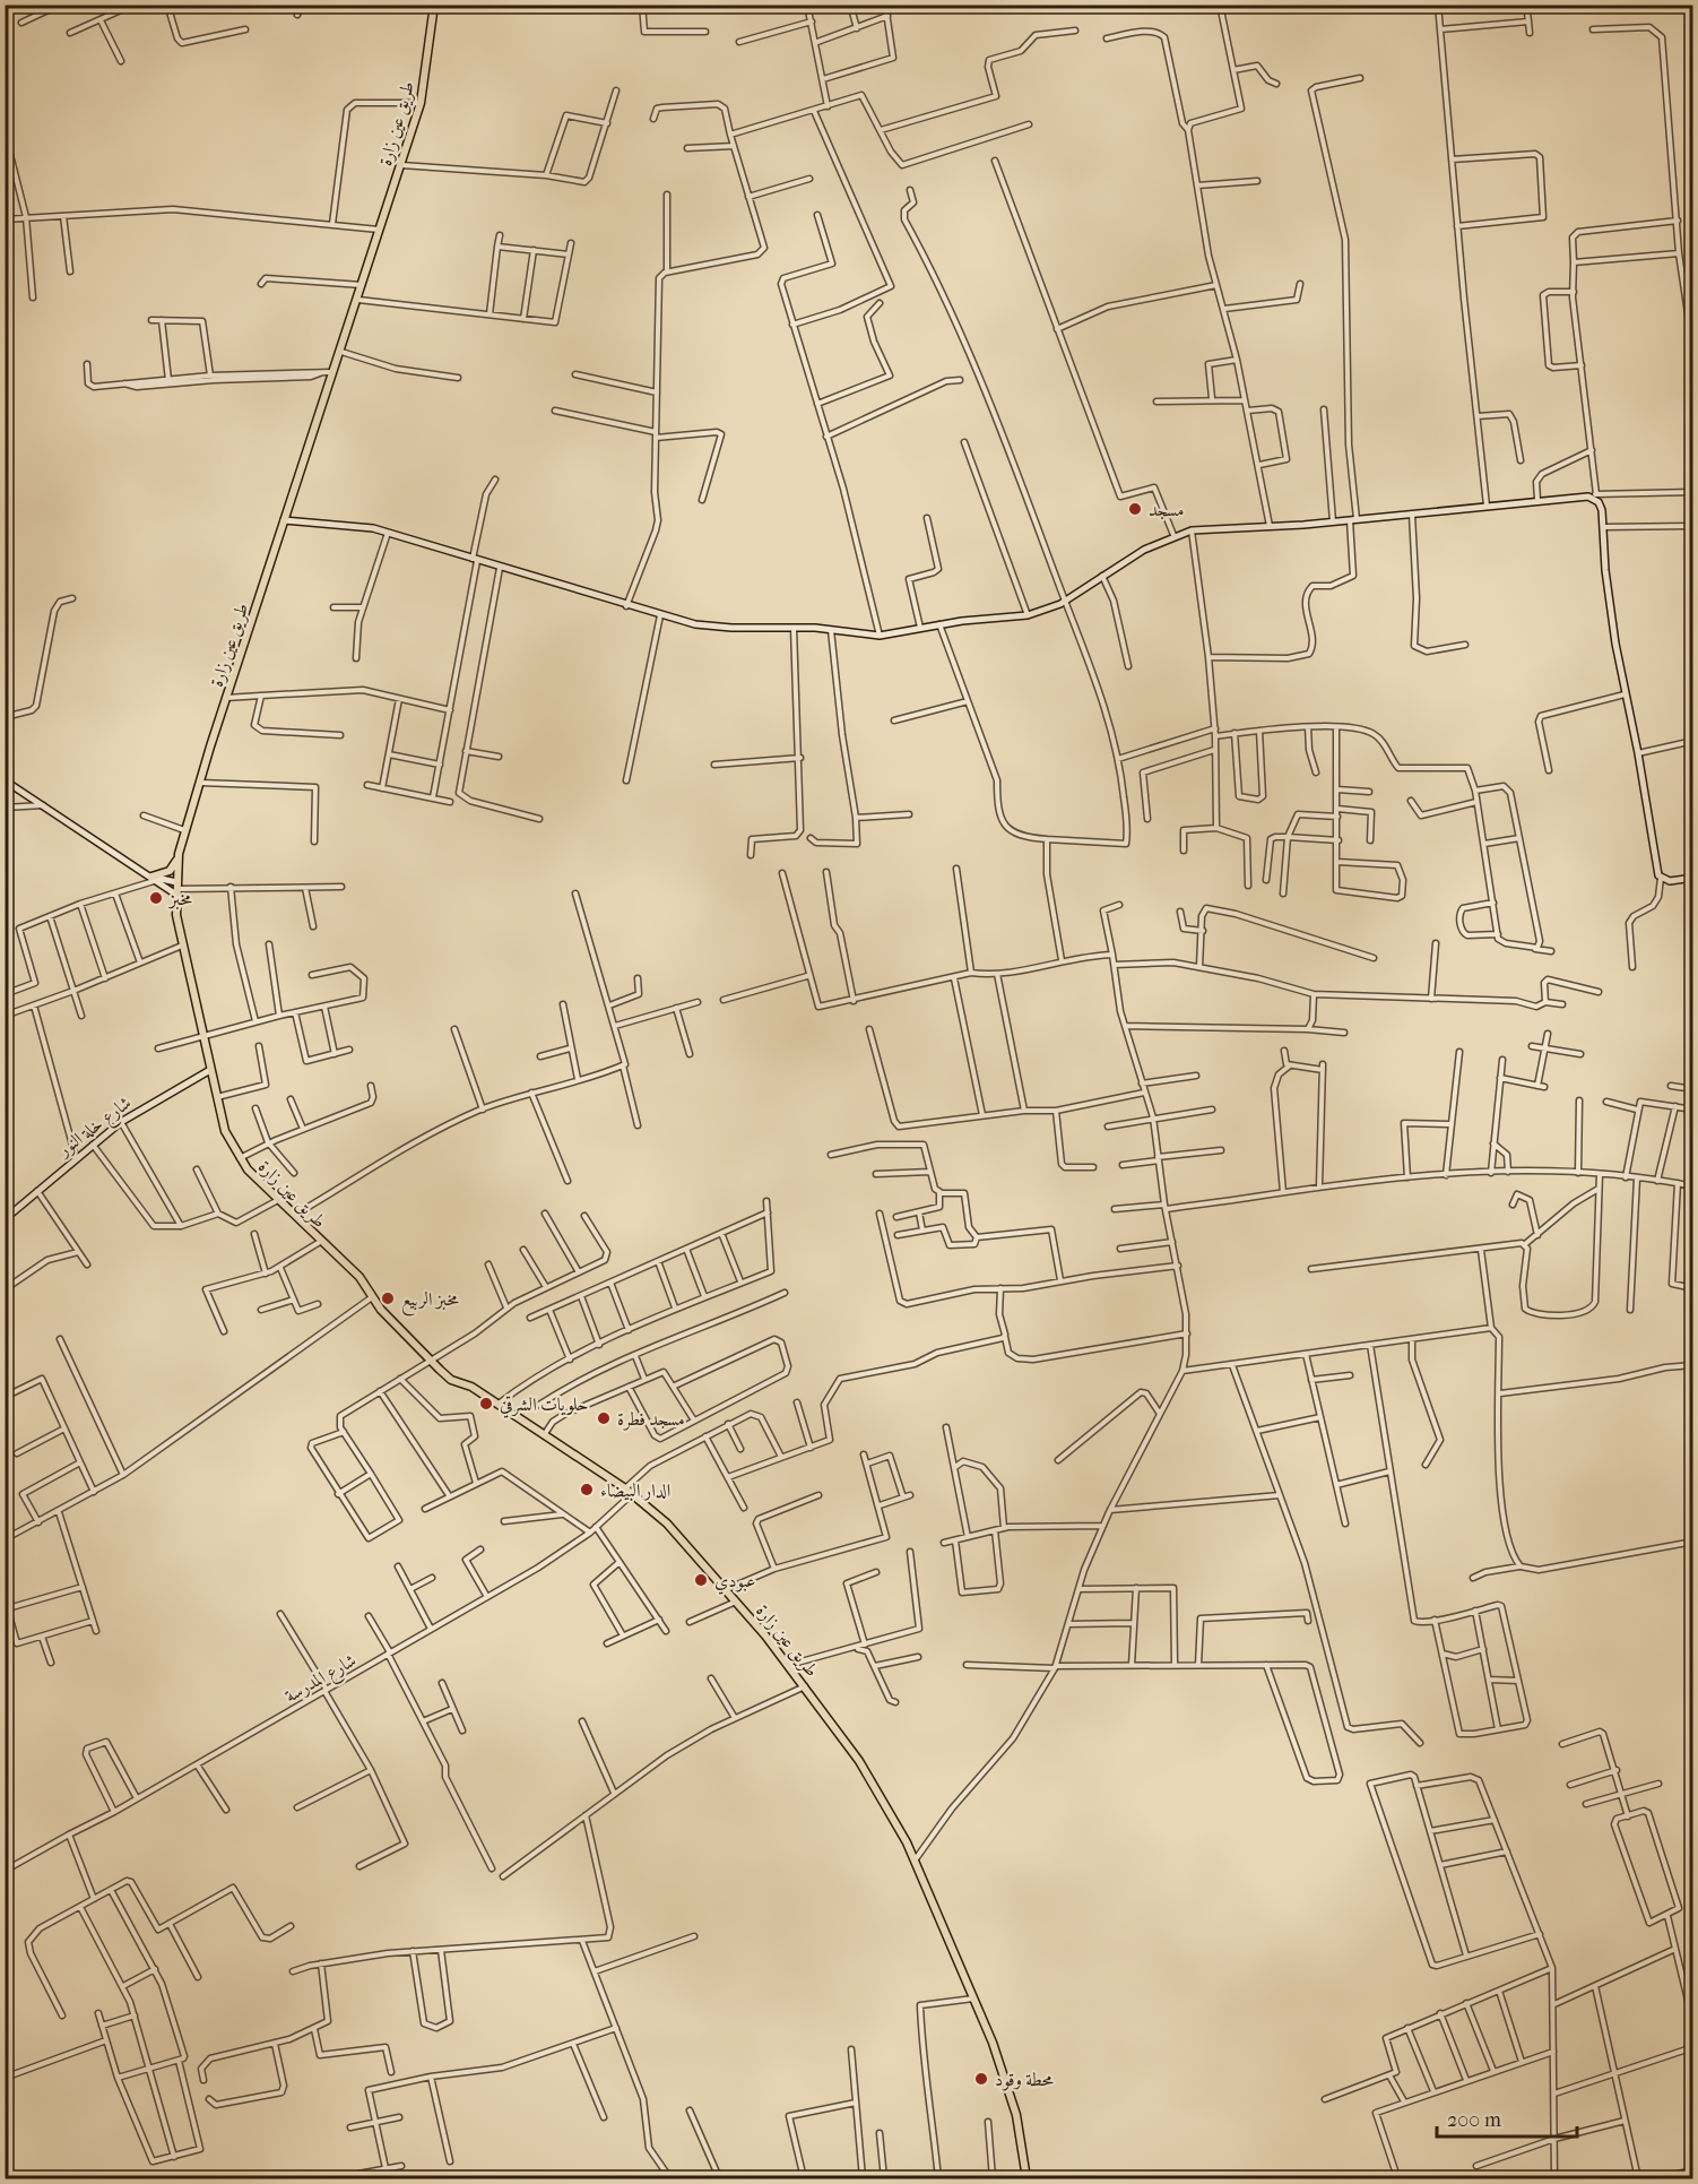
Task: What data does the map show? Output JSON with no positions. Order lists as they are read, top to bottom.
{
  "streets": {
    "main road": ["طريق عين زارة", "شارع خلة النور"],
    "street": ["شارع المدرسة"]
  },
  "crossings": [
    ["طريق عين زارة", "شارع خلة النور"],
    ["طريق عين زارة", "شارع المدرسة"]
  ],
  "places": [
    "مسجد",
    "مخبز",
    "مخبز الربيع",
    "حلويات الشرقي",
    "مسجد فطرة",
    "الدار البيضاء",
    "عبودي",
    "محطة وقود"
  ],
  "scale_bar": "200 m"
}
